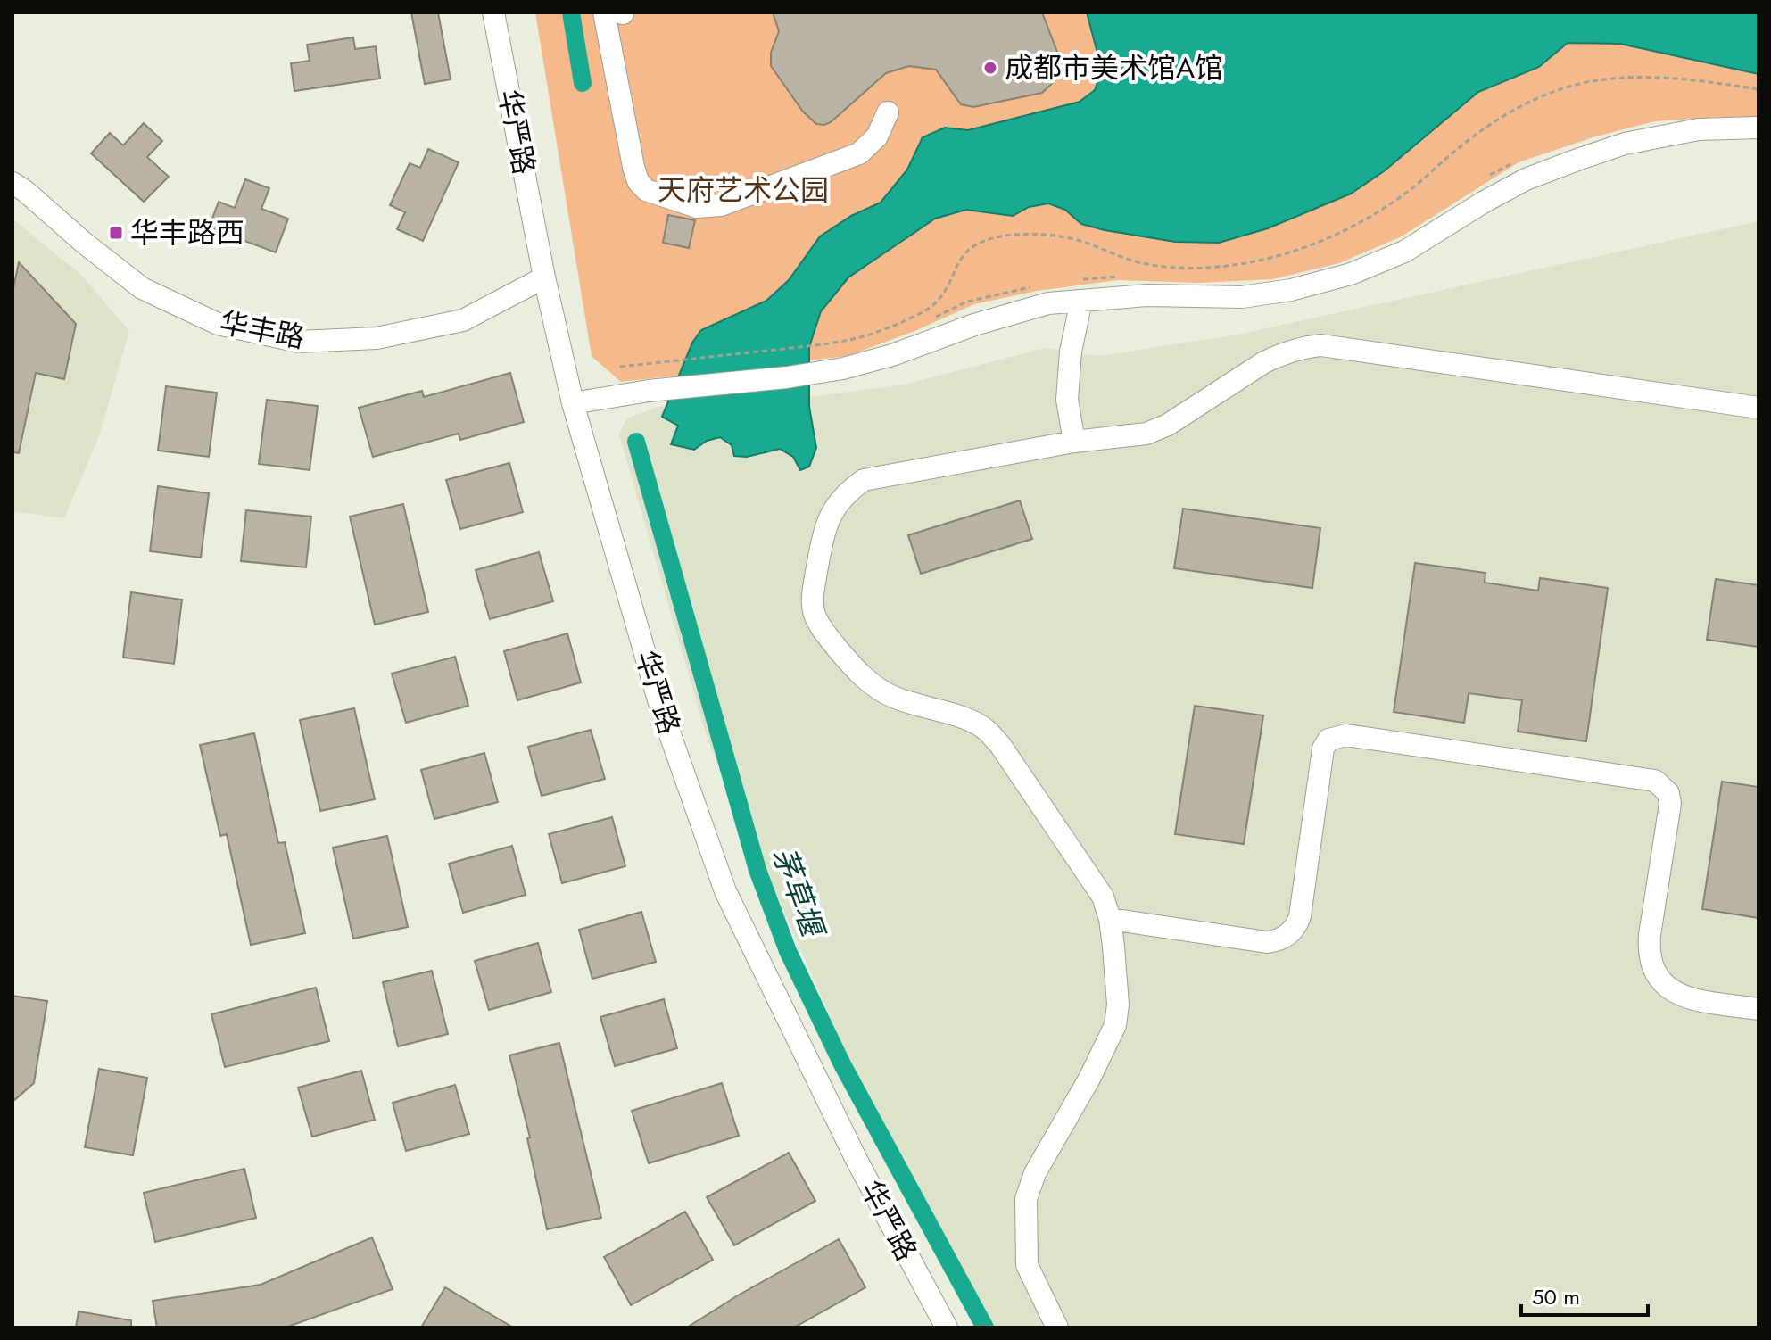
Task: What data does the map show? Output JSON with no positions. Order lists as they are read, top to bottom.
{
  "streets": {
    "street": ["华严路", "华丰路"]
  },
  "crossings": [
    ["华严路", "华丰路"]
  ],
  "water": ["茅草堰"],
  "parks": ["天府艺术公园"],
  "places": {
    "other": ["成都市美术馆A馆"],
    "transit": ["华丰路西"]
  },
  "scale_bar": "50 m"
}
